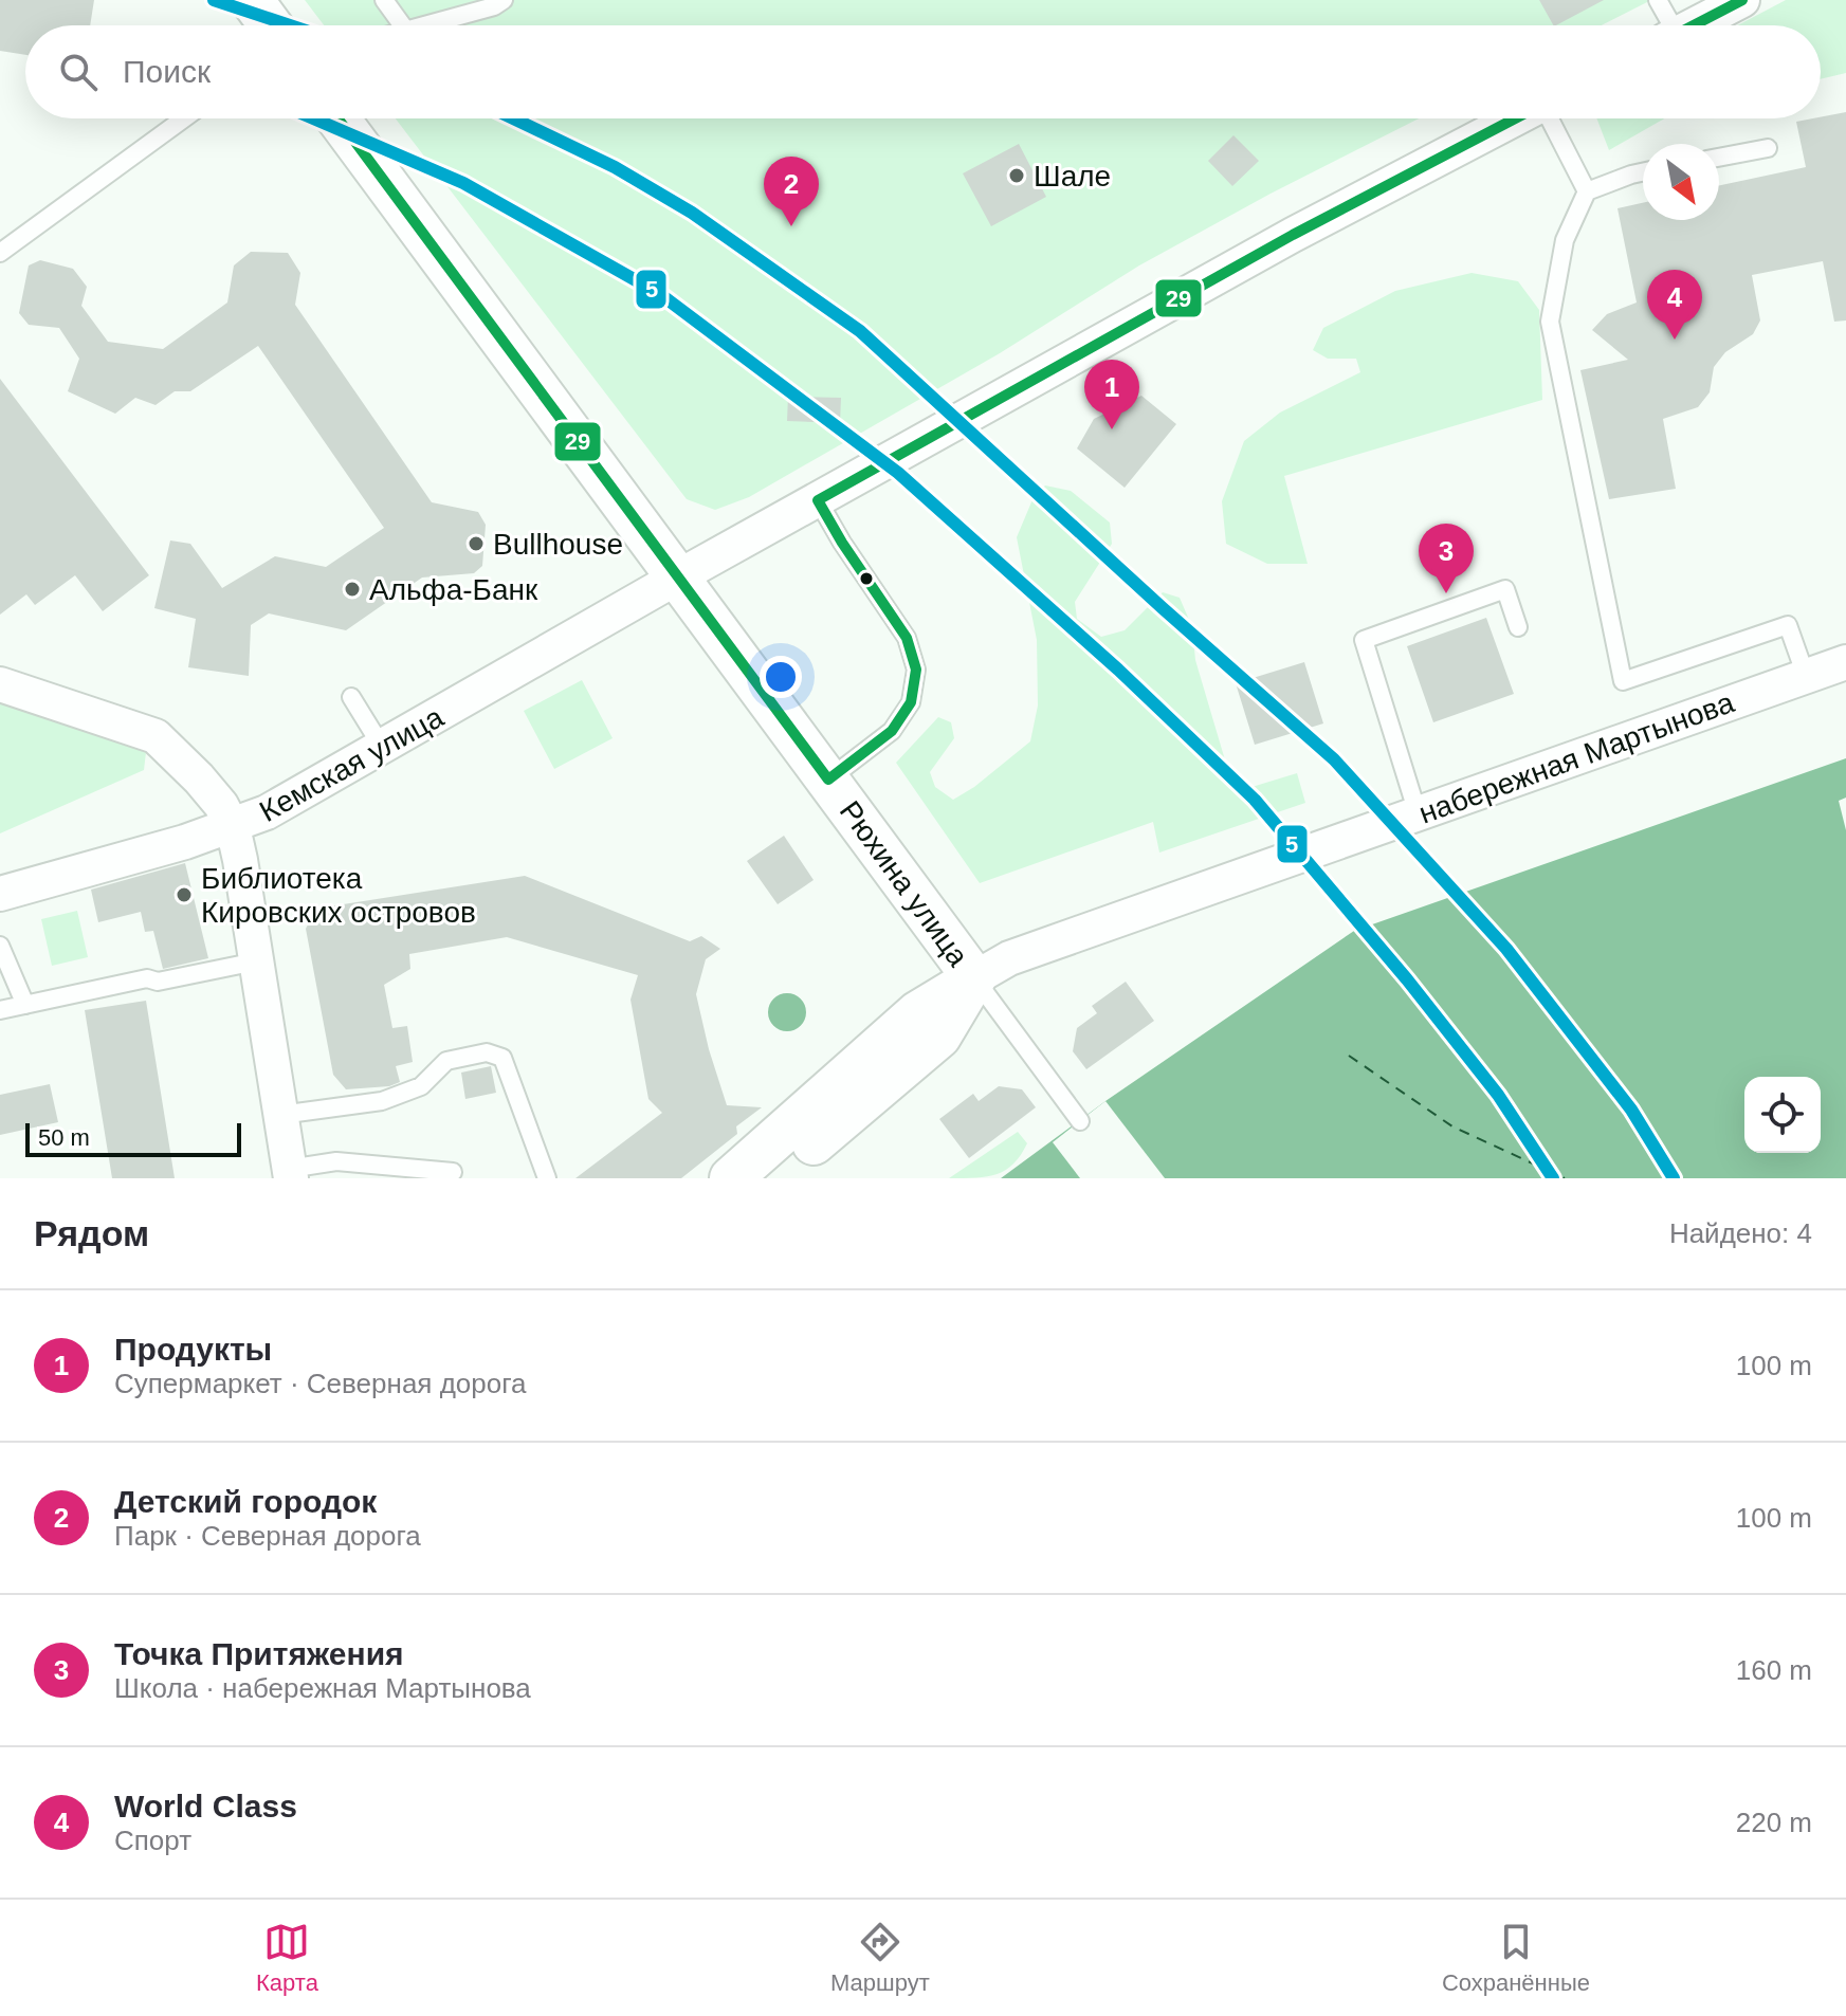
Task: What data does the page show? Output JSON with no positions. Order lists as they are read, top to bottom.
{
  "streets": {
    "street": ["набережная Мартынова", "Кемская улица", "Рюхина улица"]
  },
  "crossings": [
    ["набережная Мартынова", "Рюхина улица"],
    ["Кемская улица", "Рюхина улица"]
  ],
  "places": [
    "Шале",
    "Bullhouse",
    "Альфа-Банк",
    "Библиотека Кировских островов"
  ],
  "lines": ["transit line 5", "transit line 29"],
  "scale_bar": "50 m",
  "north": "bottom right",
  "page": {
    "search": "Поиск",
    "pins": [
      "2",
      "4",
      "1",
      "3"
    ],
    "scale": "50 m",
    "heading": ["Рядом", "Найдено: 4"],
    "list": [
      {
        "mark": "1",
        "name": "Продукты",
        "note": "Супермаркет · Северная дорога",
        "value": "100 m"
      },
      {
        "mark": "2",
        "name": "Детский городок",
        "note": "Парк · Северная дорога",
        "value": "100 m"
      },
      {
        "mark": "3",
        "name": "Точка Притяжения",
        "note": "Школа · набережная Мартынова",
        "value": "160 m"
      },
      {
        "mark": "4",
        "name": "World Class",
        "note": "Спорт",
        "value": "220 m"
      }
    ],
    "nav": ["Карта", "Маршрут", "Сохранённые"]
  }
}
